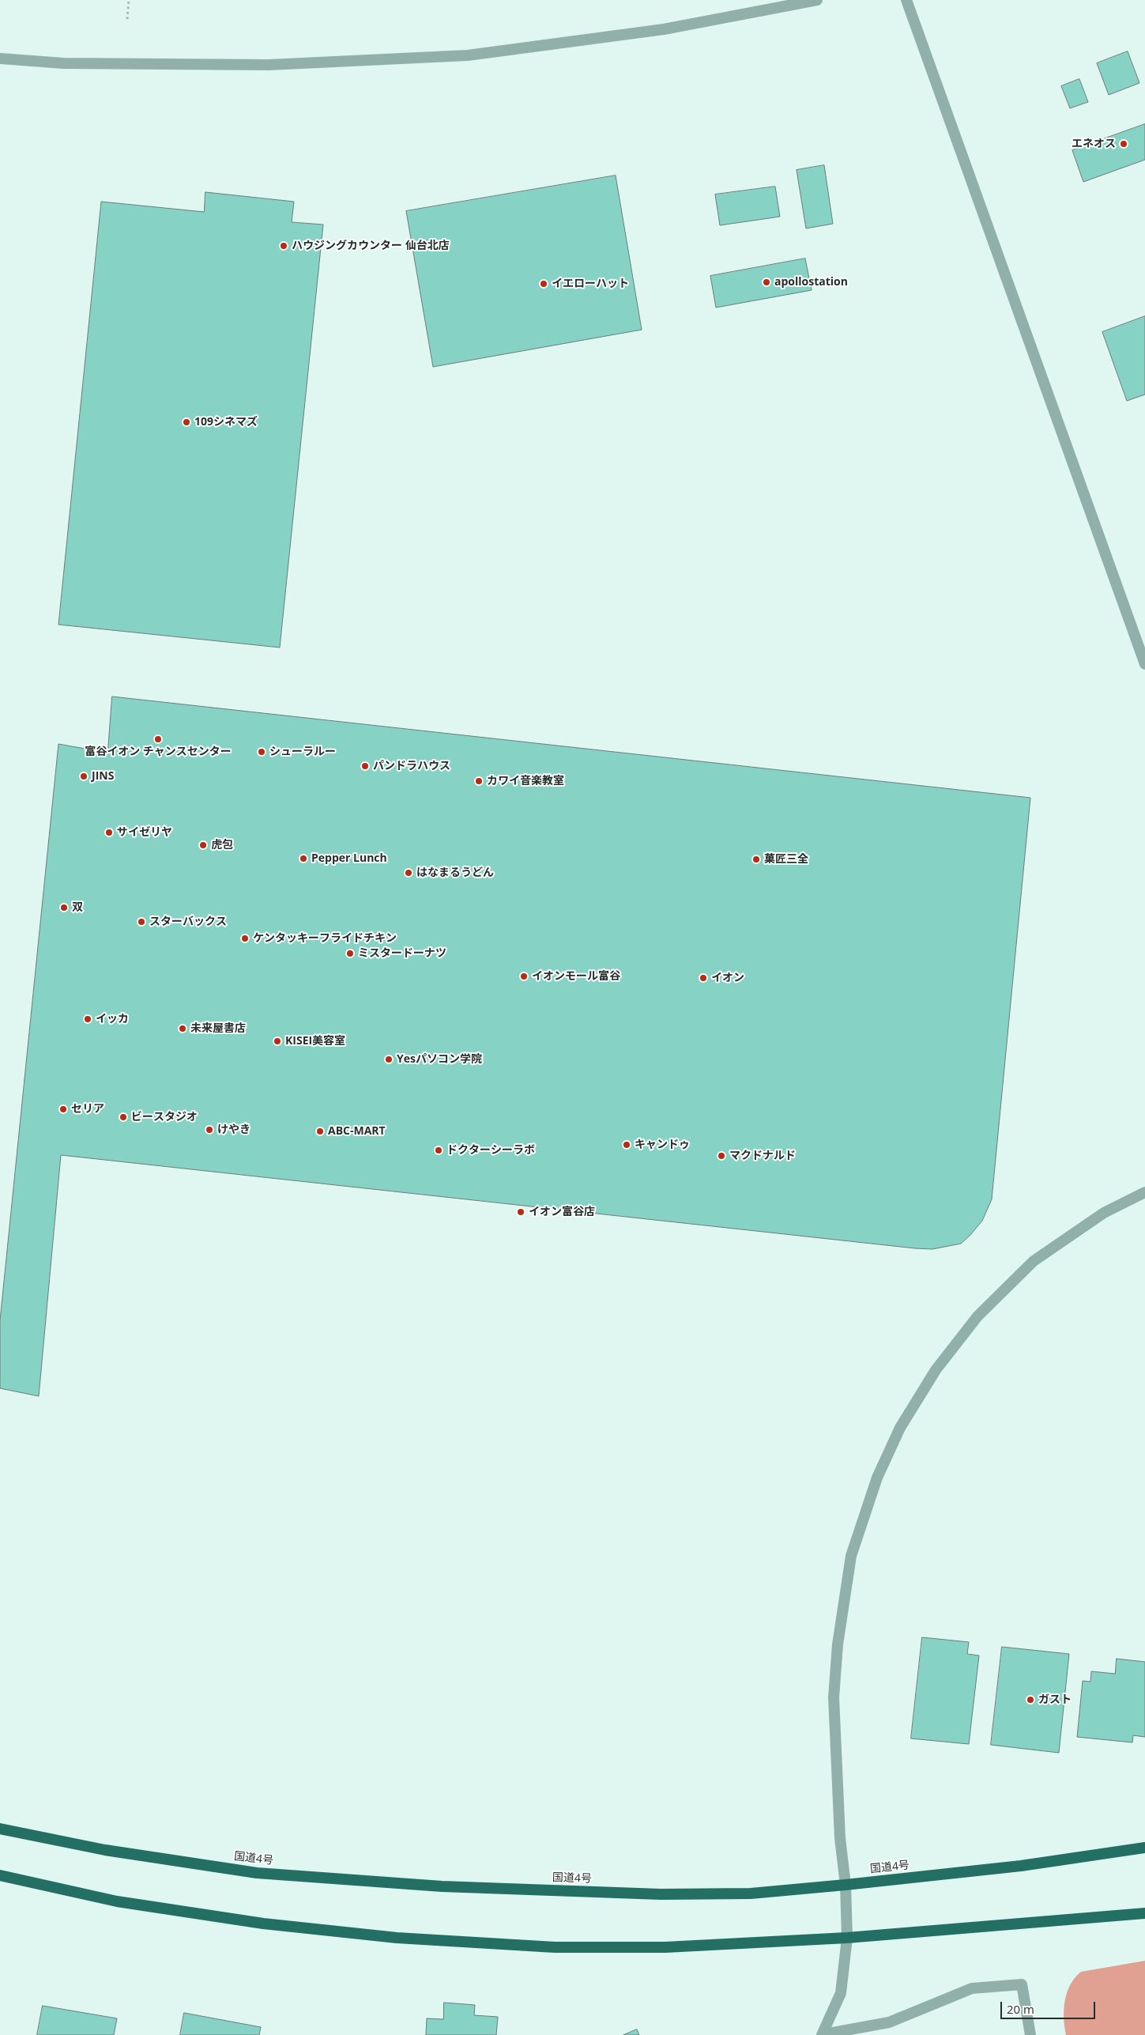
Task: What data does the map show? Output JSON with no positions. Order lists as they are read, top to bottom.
{
  "streets": {
    "highway": ["国道4号"]
  },
  "places": [
    "エネオス",
    "ハウジングカウンター 仙台北店",
    "apollostation",
    "イエローハット",
    "109シネマズ",
    "富谷イオン チャンスセンター",
    "シューラルー",
    "パンドラハウス",
    "JINS",
    "カワイ音楽教室",
    "サイゼリヤ",
    "虎包",
    "Pepper Lunch",
    "菓匠三全",
    "はなまるうどん",
    "双",
    "スターバックス",
    "ケンタッキーフライドチキン",
    "ミスタードーナツ",
    "イオンモール富谷",
    "イオン",
    "イッカ",
    "未来屋書店",
    "KISEI美容室",
    "Yesパソコン学院",
    "セリア",
    "ビースタジオ",
    "けやき",
    "ABC-MART",
    "キャンドゥ",
    "ドクターシーラボ",
    "マクドナルド",
    "イオン富谷店",
    "ガスト"
  ],
  "scale_bar": "20 m"
}
